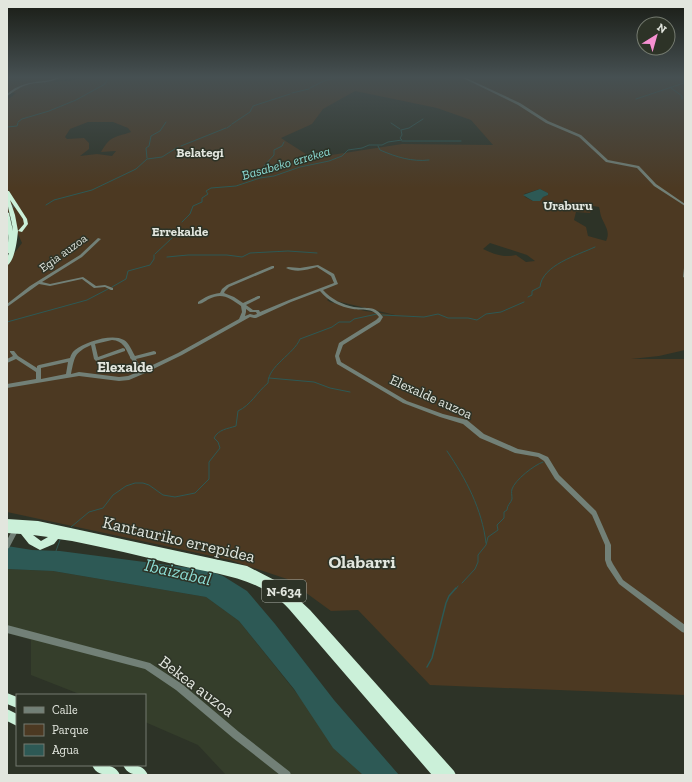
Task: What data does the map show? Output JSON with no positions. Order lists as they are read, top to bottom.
{
  "streets": {
    "highway": ["Kantauriko errepidea", "N-634"],
    "street": ["Egia auzoa", "Elexalde auzoa", "Bekea auzoa"]
  },
  "crossings": [
    ["Kantauriko errepidea", "N-634"]
  ],
  "districts": [
    "Belategi",
    "Uraburu",
    "Errekalde",
    "Elexalde",
    "Olabarri"
  ],
  "water": ["Basabeko errekea", "Ibaizabal"],
  "legend": ["Calle", "Parque", "Agua"],
  "north": "top right"
}
